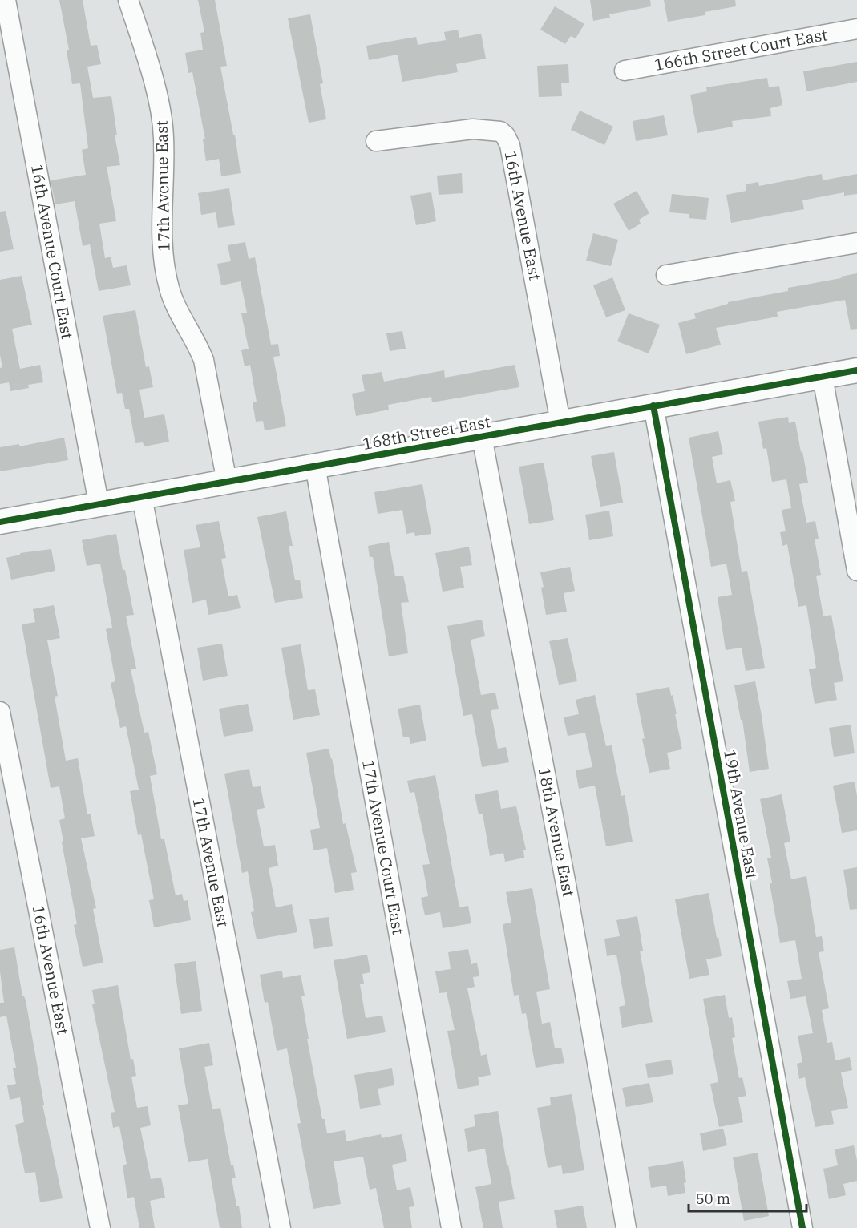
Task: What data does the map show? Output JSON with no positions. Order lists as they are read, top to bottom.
{
  "streets": {
    "street": [
      "166th Street Court East",
      "17th Avenue East",
      "16th Avenue East",
      "16th Avenue Court East",
      "168th Street East",
      "19th Avenue East",
      "18th Avenue East",
      "17th Avenue Court East"
    ]
  },
  "crossings": [
    ["17th Avenue East", "168th Street East"],
    ["16th Avenue East", "168th Street East"],
    ["16th Avenue Court East", "168th Street East"],
    ["168th Street East", "19th Avenue East"],
    ["168th Street East", "18th Avenue East"],
    ["168th Street East", "17th Avenue Court East"]
  ],
  "scale_bar": "50 m"
}
